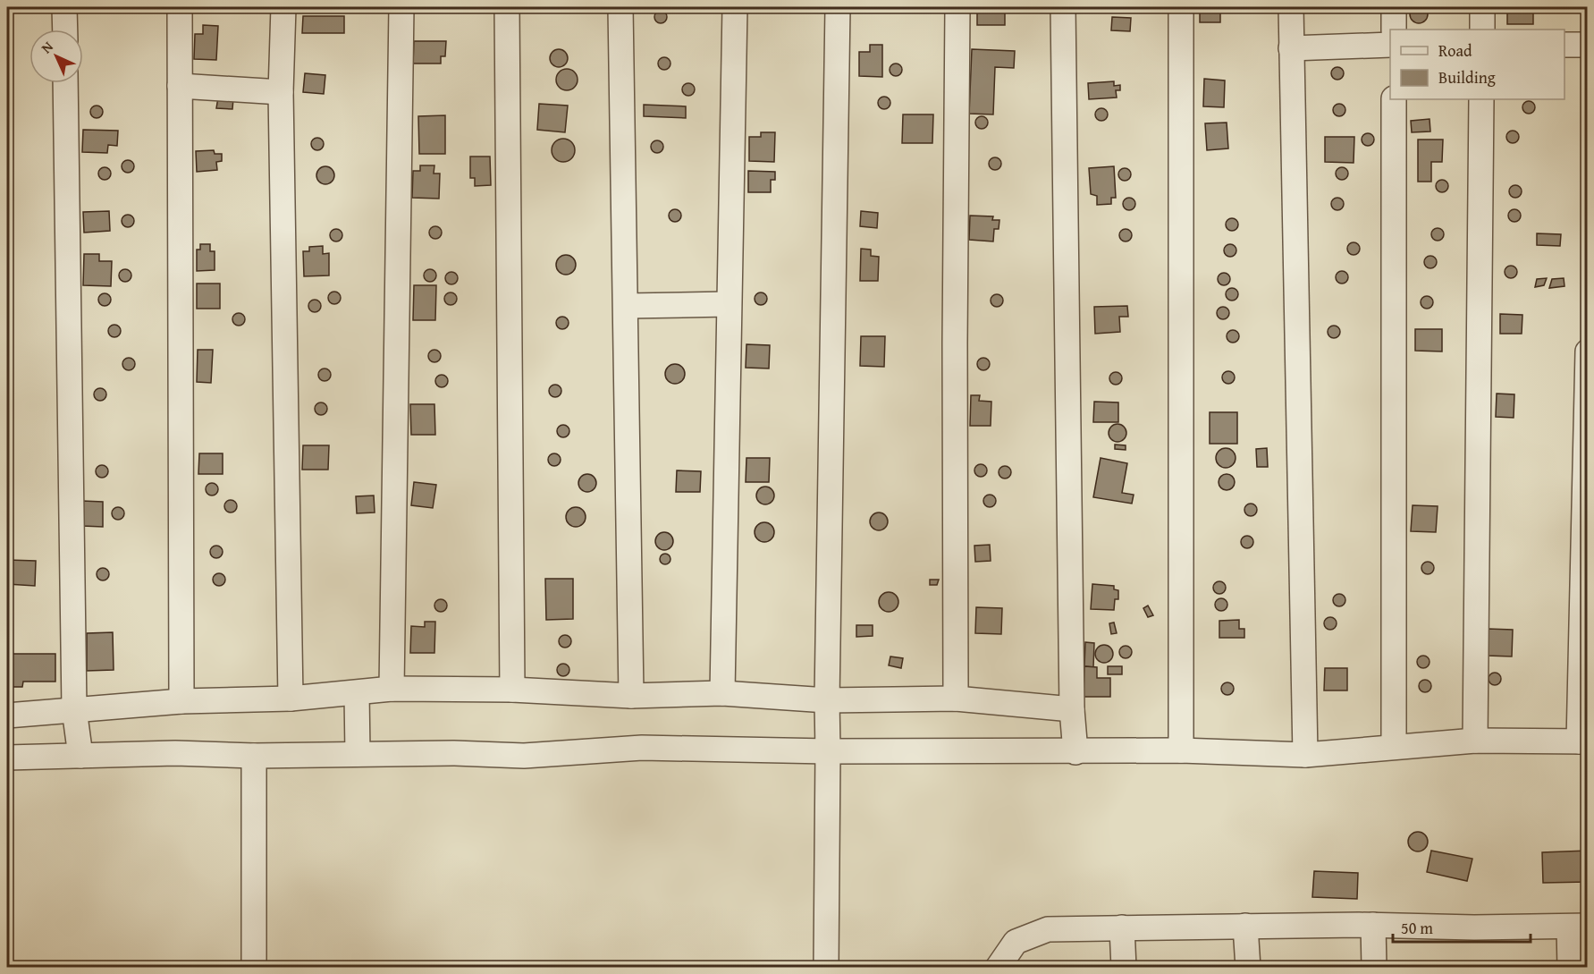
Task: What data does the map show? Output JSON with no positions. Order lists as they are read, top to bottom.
{
  "legend": ["Road", "Building"],
  "scale_bar": "50 m",
  "north": "top left"
}
